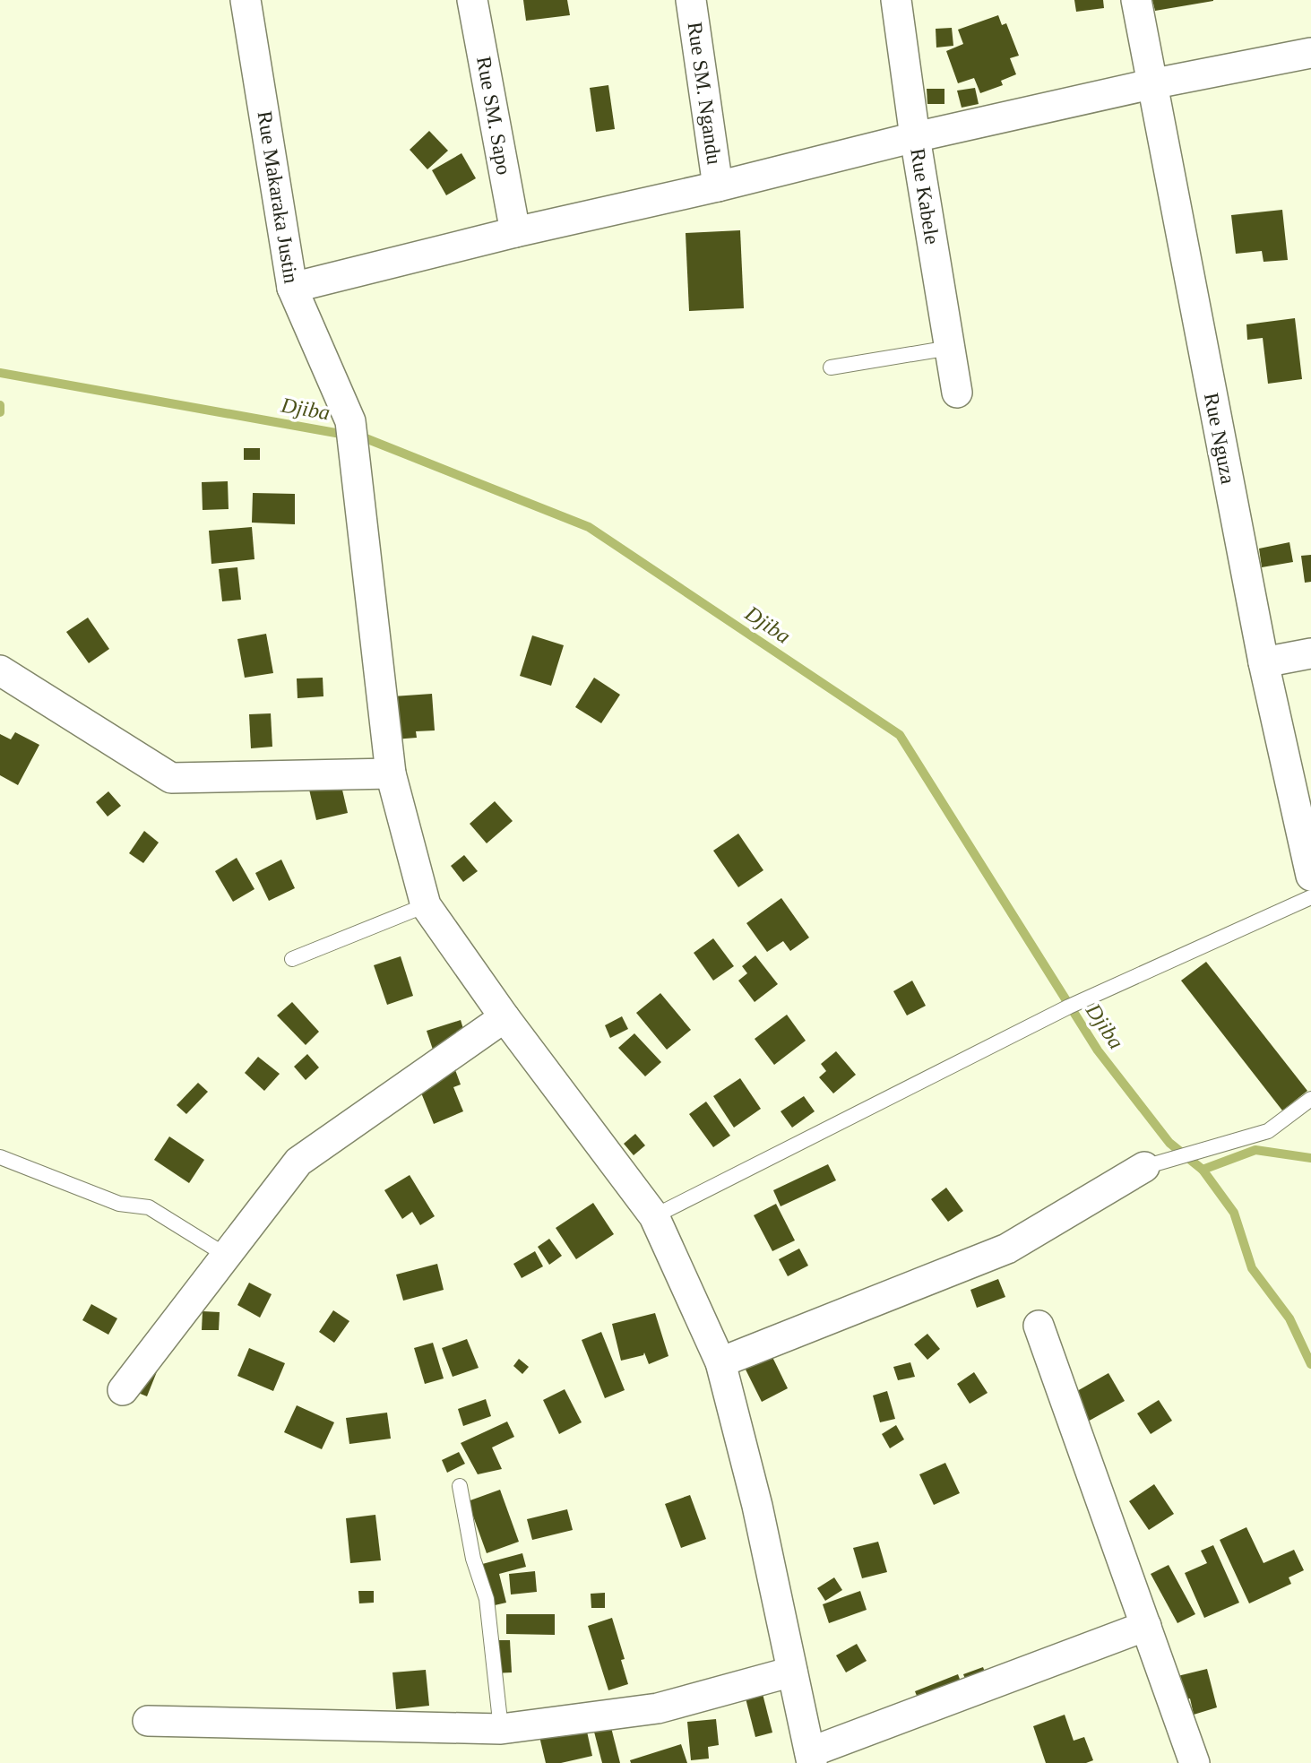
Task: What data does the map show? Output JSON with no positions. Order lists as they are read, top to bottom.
{
  "streets": {
    "street": [
      "Rue SM. Ngandu",
      "Rue SM. Sapo",
      "Rue Kabele",
      "Rue Makaraka Justin",
      "Rue Nguza"
    ]
  },
  "water": ["Djiba"]
}
